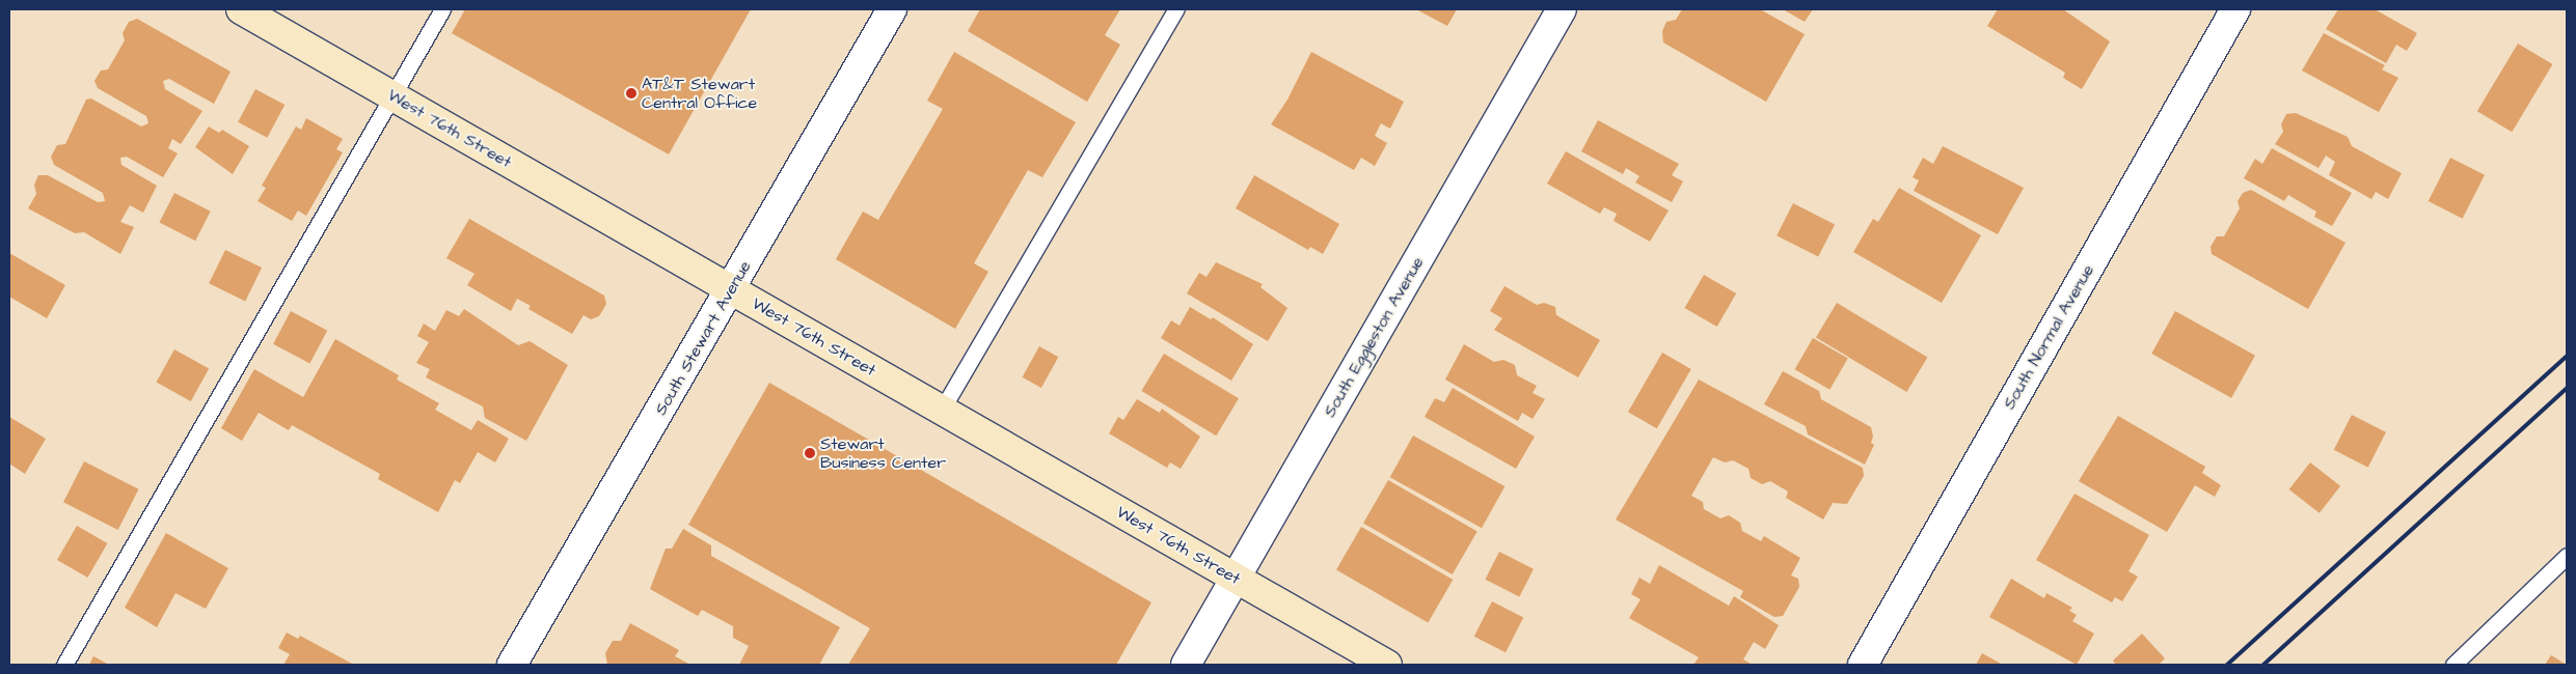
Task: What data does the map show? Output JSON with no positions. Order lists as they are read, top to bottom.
{
  "streets": {
    "street": [
      "West 76th Street",
      "South Eggleston Avenue",
      "South Normal Avenue",
      "South Stewart Avenue"
    ]
  },
  "crossings": [
    ["West 76th Street", "South Eggleston Avenue"],
    ["West 76th Street", "South Stewart Avenue"]
  ],
  "places": ["AT&T Stewart Central Office", "Stewart Business Center"]
}
